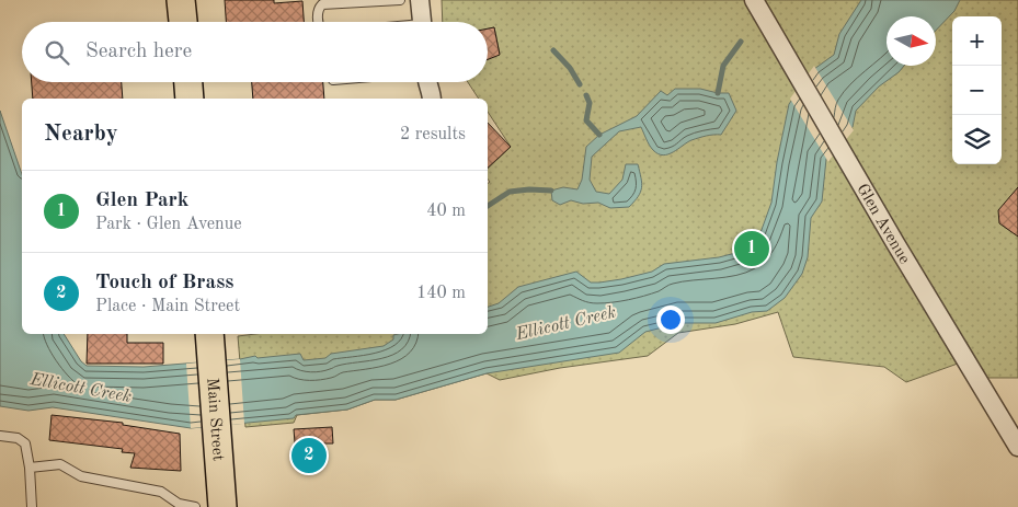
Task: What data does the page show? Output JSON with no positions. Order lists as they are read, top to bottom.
{
  "streets": {
    "main road": ["Main Street"],
    "street": ["Glen Avenue"]
  },
  "water": ["Ellicott Creek"],
  "north": "right",
  "page": {
    "map_buttons": ["+", "−"],
    "search": "Search here",
    "heading": ["Nearby", "2 results"],
    "list": [
      {
        "mark": "1",
        "name": "Glen Park",
        "note": "Park · Glen Avenue",
        "value": "40 m"
      },
      {
        "mark": "2",
        "name": "Touch of Brass",
        "note": "Place · Main Street",
        "value": "140 m"
      }
    ],
    "pins": ["1", "2"]
  }
}
